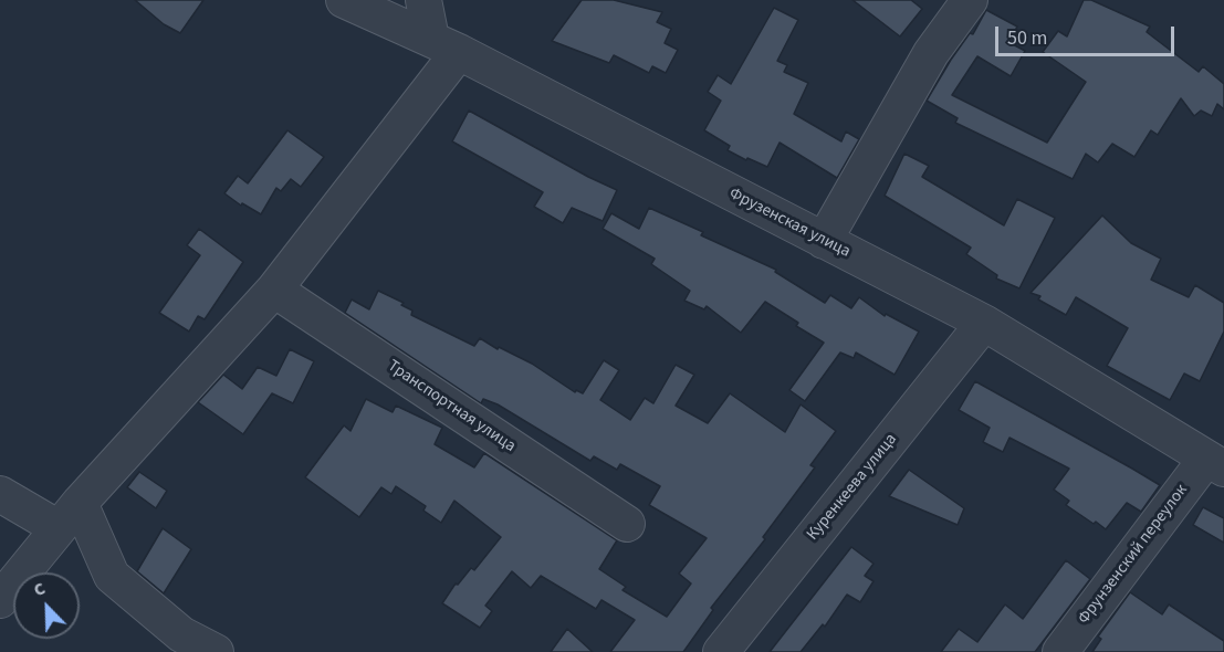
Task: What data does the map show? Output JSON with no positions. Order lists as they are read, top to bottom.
{
  "streets": {
    "street": [
      "Фрузенская улица",
      "Транспортная улица",
      "Куренкеева улица",
      "Фрунзенский переулок"
    ]
  },
  "crossings": [
    ["Фрузенская улица", "Куренкеева улица"],
    ["Фрузенская улица", "Фрунзенский переулок"]
  ],
  "scale_bar": "50 m",
  "north": "top left"
}
